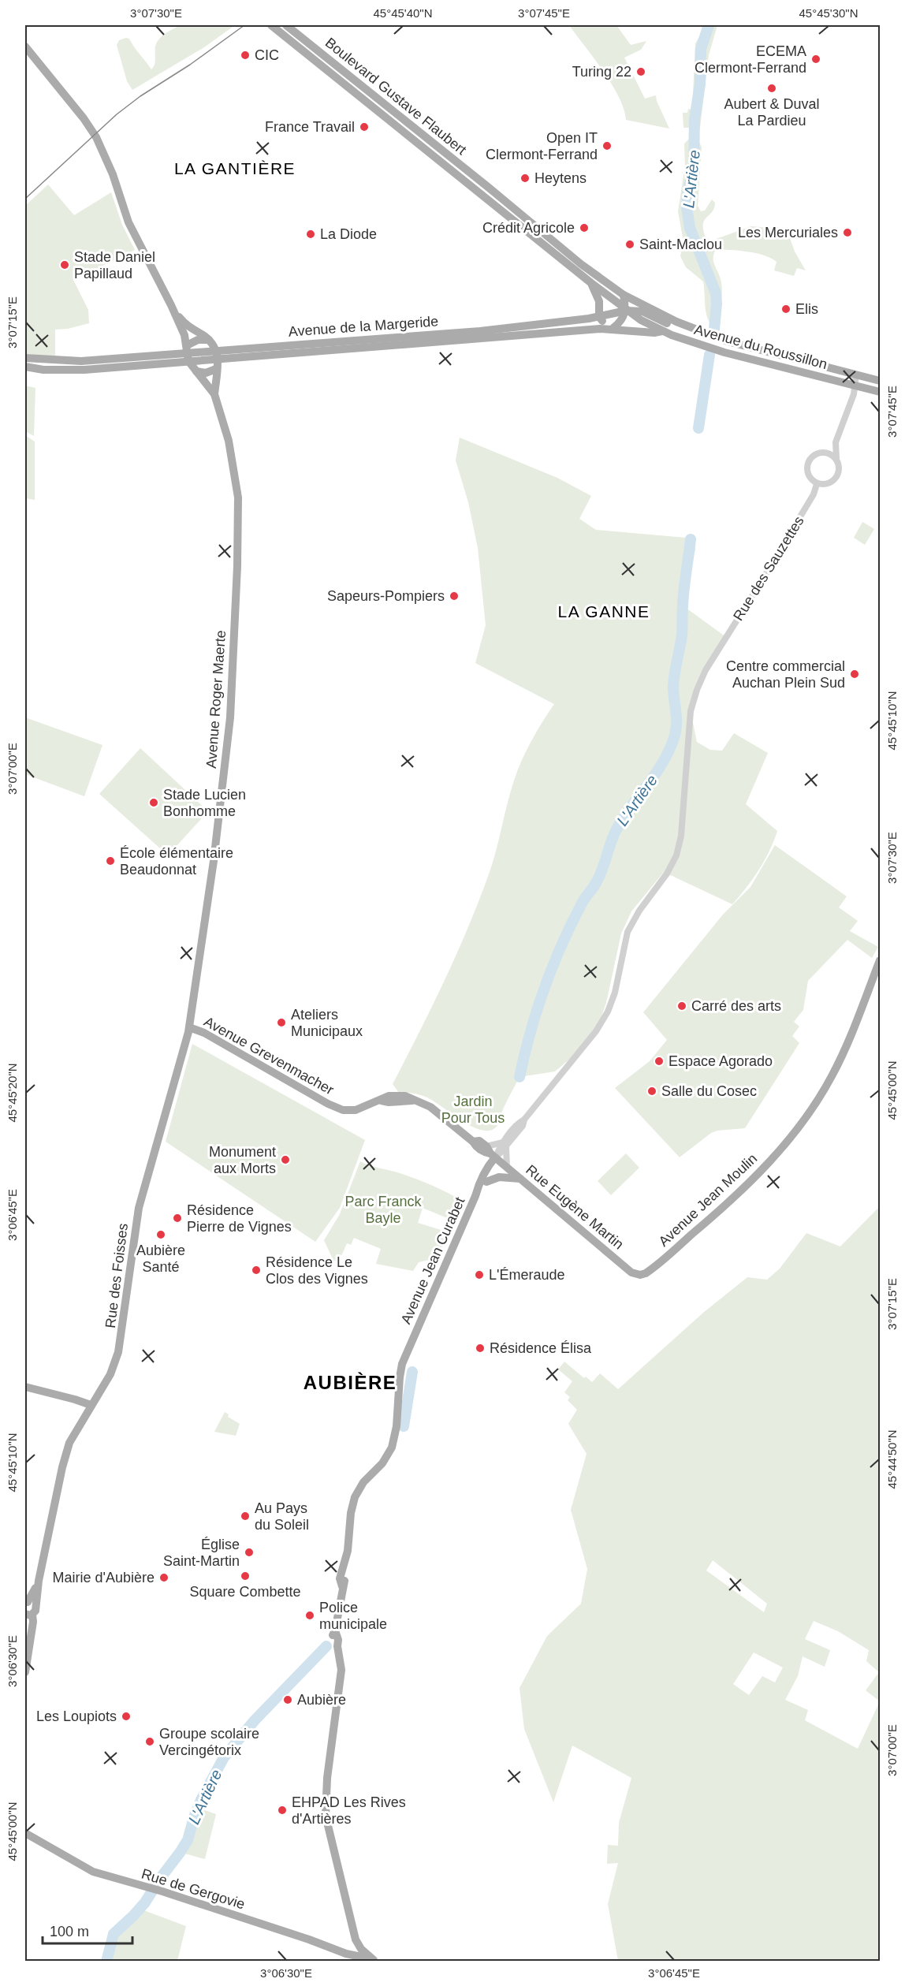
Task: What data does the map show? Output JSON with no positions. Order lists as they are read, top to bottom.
{
  "streets": {
    "main road": [
      "Boulevard Gustave Flaubert",
      "Avenue de la Margeride",
      "Avenue du Roussillon",
      "Avenue Roger Maerte",
      "Avenue Grevenmacher",
      "Avenue Jean Moulin",
      "Rue Eugène Martin",
      "Avenue Jean Curabet",
      "Rue des Foisses",
      "Rue de Gergovie"
    ],
    "street": ["Rue des Sauzettes"]
  },
  "crossings": [
    ["Boulevard Gustave Flaubert", "Avenue de la Margeride"],
    ["Boulevard Gustave Flaubert", "Avenue du Roussillon"],
    ["Avenue de la Margeride", "Avenue du Roussillon"],
    ["Avenue de la Margeride", "Avenue Roger Maerte"],
    ["Rue des Sauzettes", "Avenue Grevenmacher"],
    ["Rue des Sauzettes", "Rue Eugène Martin"],
    ["Rue des Sauzettes", "Avenue Jean Curabet"],
    ["Avenue Roger Maerte", "Avenue Grevenmacher"],
    ["Avenue Roger Maerte", "Rue des Foisses"],
    ["Avenue Grevenmacher", "Rue Eugène Martin"],
    ["Avenue Grevenmacher", "Avenue Jean Curabet"],
    ["Avenue Jean Moulin", "Rue Eugène Martin"],
    ["Rue Eugène Martin", "Avenue Jean Curabet"]
  ],
  "districts": ["LA GANTIÈRE", "LA GANNE", "AUBIÈRE"],
  "water": ["L'Artière"],
  "parks": ["Jardin Pour Tous", "Parc Franck Bayle"],
  "places": [
    "CIC",
    "ECEMA Clermont-Ferrand",
    "Turing 22",
    "Aubert & Duval La Pardieu",
    "France Travail",
    "Open IT Clermont-Ferrand",
    "Heytens",
    "Crédit Agricole",
    "Les Mercuriales",
    "La Diode",
    "Saint-Maclou",
    "Stade Daniel Papillaud",
    "Elis",
    "Sapeurs-Pompiers",
    "Centre commercial Auchan Plein Sud",
    "Stade Lucien Bonhomme",
    "École élémentaire Beaudonnat",
    "Carré des arts",
    "Ateliers Municipaux",
    "Espace Agorado",
    "Salle du Cosec",
    "Monument aux Morts",
    "Résidence Pierre de Vignes",
    "Aubière Santé",
    "Résidence Le Clos des Vignes",
    "L'Émeraude",
    "Résidence Élisa",
    "Au Pays du Soleil",
    "Église Saint-Martin",
    "Square Combette",
    "Mairie d'Aubière",
    "Police municipale",
    "Aubière",
    "Les Loupiots",
    "Groupe scolaire Vercingétorix",
    "EHPAD Les Rives d'Artières"
  ],
  "scale_bar": "100 m",
  "coordinates": [
    "3°07'30\"E",
    "45°45'40\"N",
    "3°07'45\"E",
    "45°45'30\"N",
    "3°07'15\"E",
    "45°45'10\"N",
    "3°07'00\"E",
    "45°45'00\"N",
    "45°45'20\"N",
    "3°06'45\"E",
    "45°44'50\"N",
    "3°06'30\"E"
  ]
}
